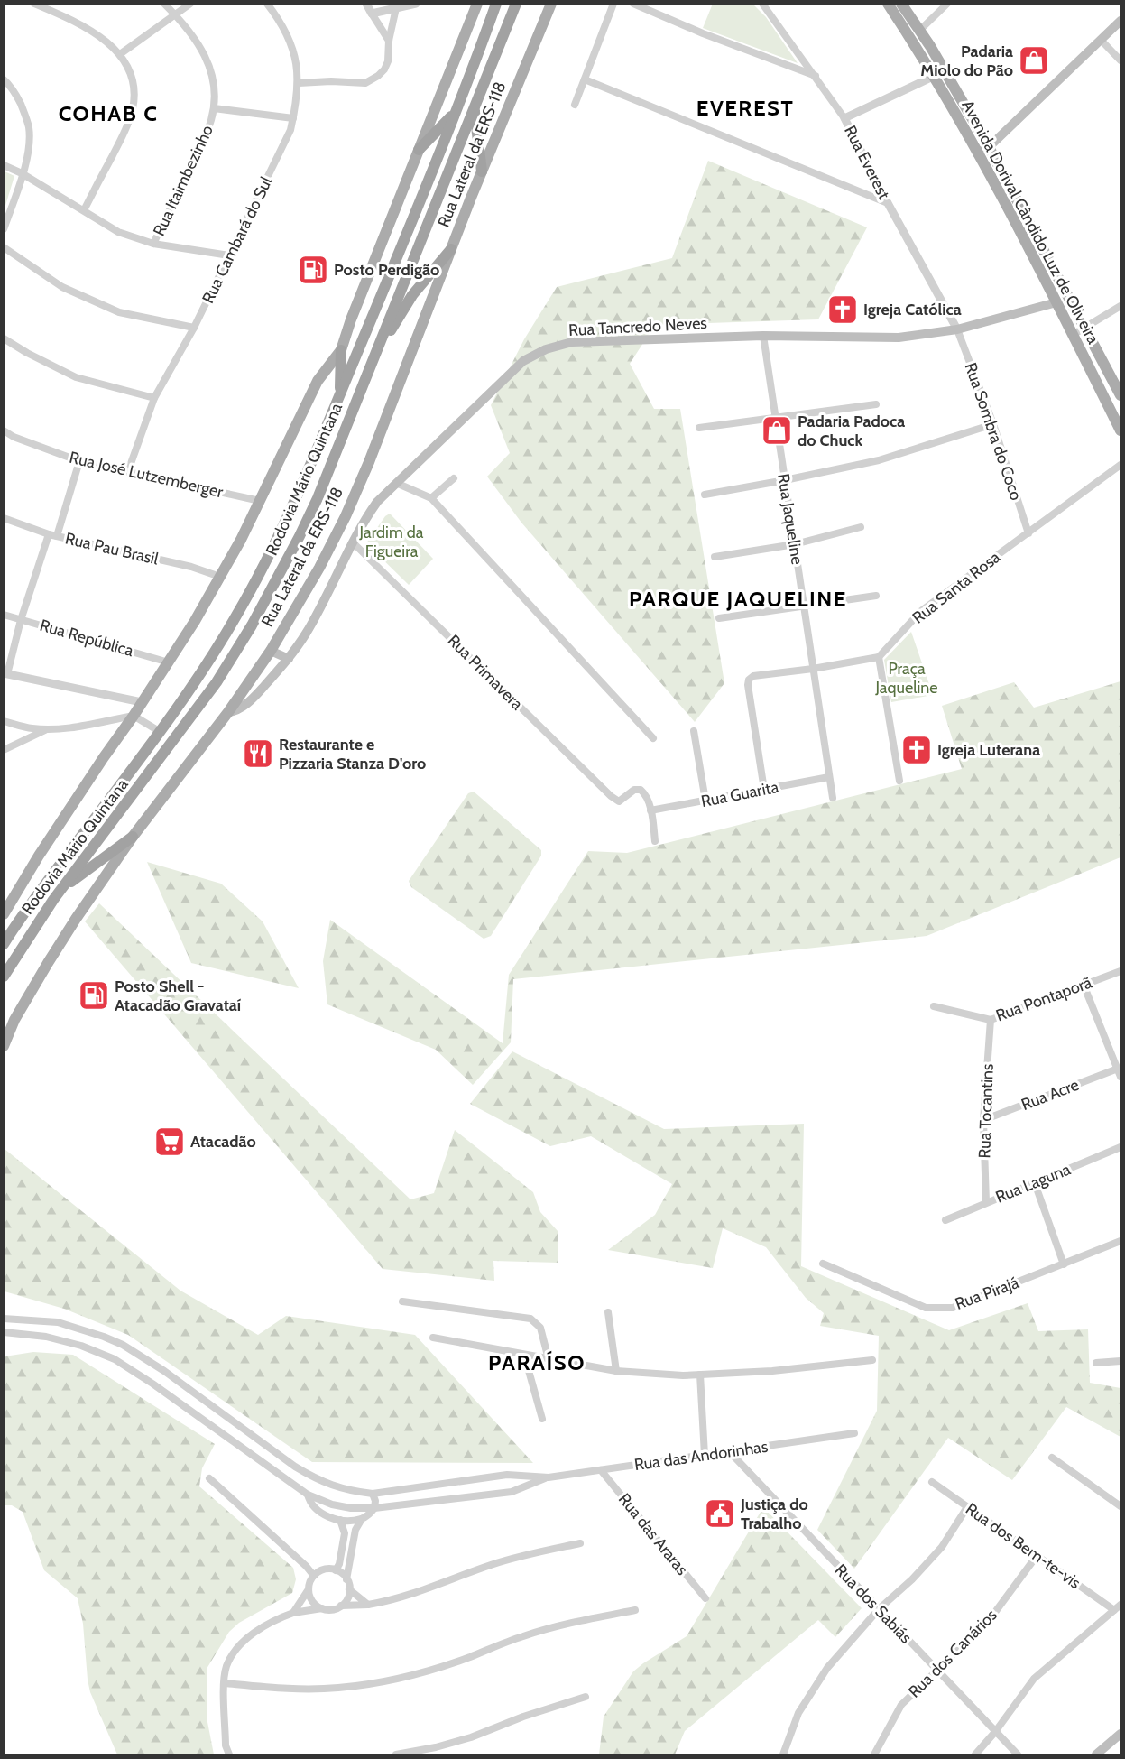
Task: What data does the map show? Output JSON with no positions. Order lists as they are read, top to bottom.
{
  "streets": {
    "highway": ["Rodovia Mário Quintana"],
    "main road": ["Rua Lateral da ERS-118", "Avenida Dorival Cândido Luz de Oliveira", "Rua Tancredo Neves"],
    "street": [
      "Rua Everest",
      "Rua Itaimbezinho",
      "Rua Cambará do Sul",
      "Rua Sombra do Coco",
      "Rua José Lutzemberger",
      "Rua Jaqueline",
      "Rua Pau Brasil",
      "Rua Santa Rosa",
      "Rua República",
      "Rua Primavera",
      "Rua Guarita",
      "Rua Pontaporã",
      "Rua Acre",
      "Rua Tocantins",
      "Rua Laguna",
      "Rua Pirajá",
      "Rua das Andorinhas",
      "Rua das Araras",
      "Rua dos Bem-te-vis",
      "Rua dos Sabiás",
      "Rua dos Canários"
    ]
  },
  "crossings": [
    ["Rua Lateral da ERS-118", "Rua Tancredo Neves"],
    ["Rua Everest", "Rua Tancredo Neves"],
    ["Rua Everest", "Rua Sombra do Coco"],
    ["Avenida Dorival Cândido Luz de Oliveira", "Rua Tancredo Neves"],
    ["Rua Cambará do Sul", "Rua José Lutzemberger"],
    ["Rua Tancredo Neves", "Rua Sombra do Coco"],
    ["Rua Tancredo Neves", "Rua Jaqueline"],
    ["Rua Tancredo Neves", "Rua Primavera"],
    ["Rua Sombra do Coco", "Rua Santa Rosa"],
    ["Rua Jaqueline", "Rua Guarita"],
    ["Rua Primavera", "Rua Guarita"],
    ["Rua Pontaporã", "Rua Tocantins"],
    ["Rua Acre", "Rua Tocantins"],
    ["Rua Tocantins", "Rua Laguna"],
    ["Rua das Andorinhas", "Rua das Araras"],
    ["Rua das Andorinhas", "Rua dos Sabiás"],
    ["Rua dos Bem-te-vis", "Rua dos Canários"],
    ["Rua dos Sabiás", "Rua dos Canários"]
  ],
  "districts": [
    "EVEREST",
    "COHAB C",
    "PARQUE JAQUELINE",
    "PARAÍSO"
  ],
  "parks": ["Jardim da Figueira", "Praça Jaqueline"],
  "places": {
    "shop": ["Padaria Miolo do Pão", "Padaria Padoca do Chuck"],
    "fuel station": ["Posto Perdigão", "Posto Shell - Atacadão Gravataí"],
    "church": ["Igreja Católica", "Igreja Luterana"],
    "restaurant": ["Restaurante e Pizzaria Stanza D'oro"],
    "supermarket": ["Atacadão"],
    "public building": ["Justiça do Trabalho"]
  }
}
